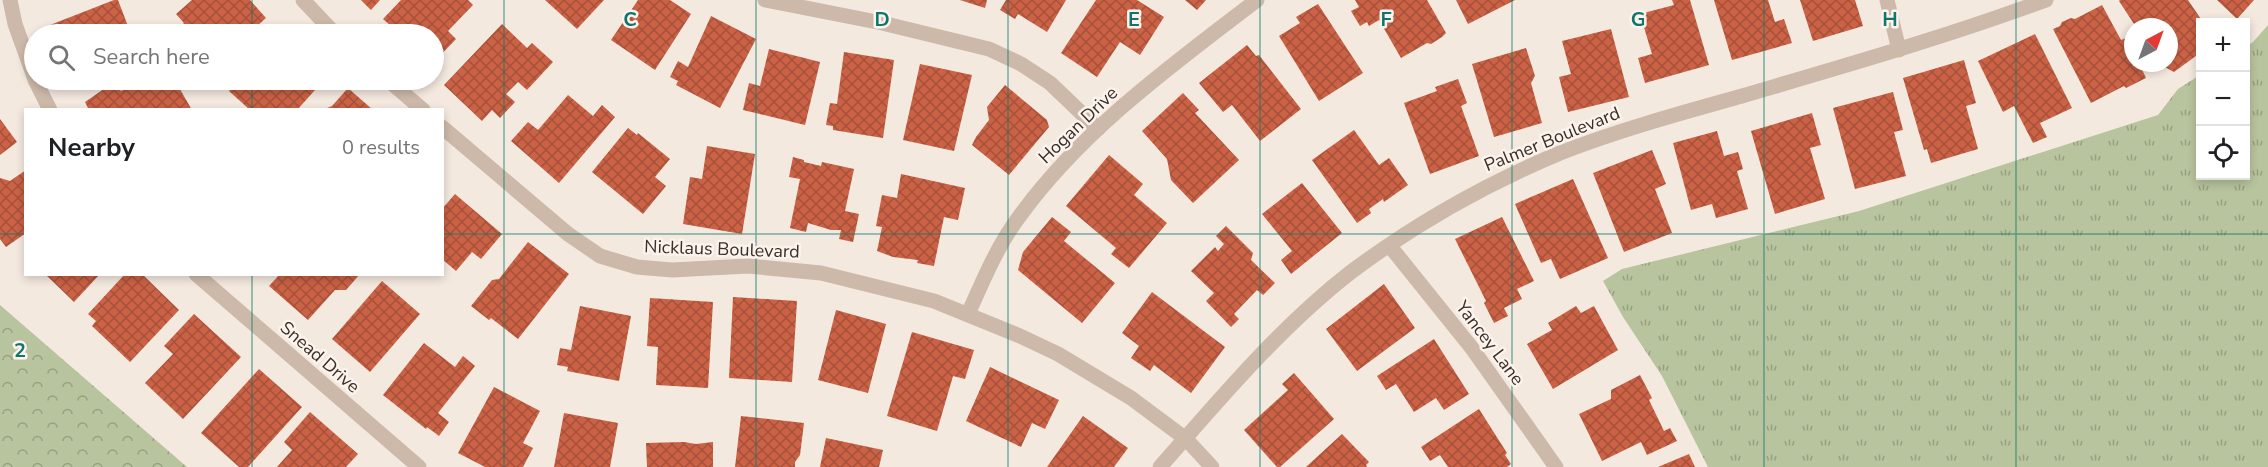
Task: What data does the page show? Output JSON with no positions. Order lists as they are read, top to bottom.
{
  "streets": {
    "street": [
      "Hogan Drive",
      "Palmer Boulevard",
      "Nicklaus Boulevard",
      "Yancey Lane",
      "Snead Drive"
    ]
  },
  "crossings": [
    ["Hogan Drive", "Nicklaus Boulevard"],
    ["Palmer Boulevard", "Nicklaus Boulevard"],
    ["Palmer Boulevard", "Yancey Lane"]
  ],
  "north": "top right",
  "page": {
    "map_buttons": ["+", "−"],
    "search": "Search here",
    "heading": ["Nearby", "0 results"]
  },
  "grid": {
    "columns": [
      "C",
      "D",
      "E",
      "F",
      "G",
      "H"
    ],
    "rows": ["2"]
  }
}
